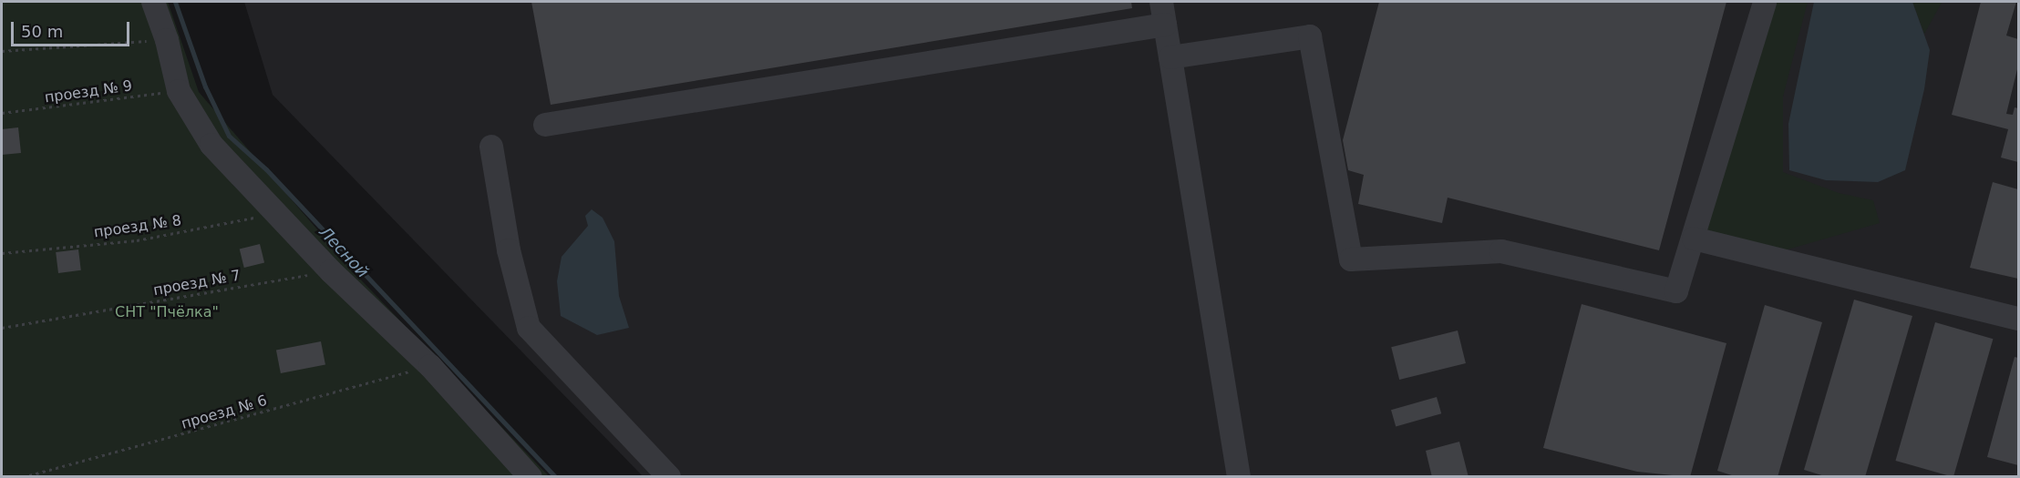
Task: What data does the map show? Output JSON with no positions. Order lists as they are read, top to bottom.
{
  "streets": {
    "path": [
      "проезд № 9",
      "проезд № 8",
      "проезд № 7",
      "проезд № 6"
    ]
  },
  "water": ["Лесной"],
  "parks": ["СНТ \"Пчёлка\""],
  "scale_bar": "50 m"
}
